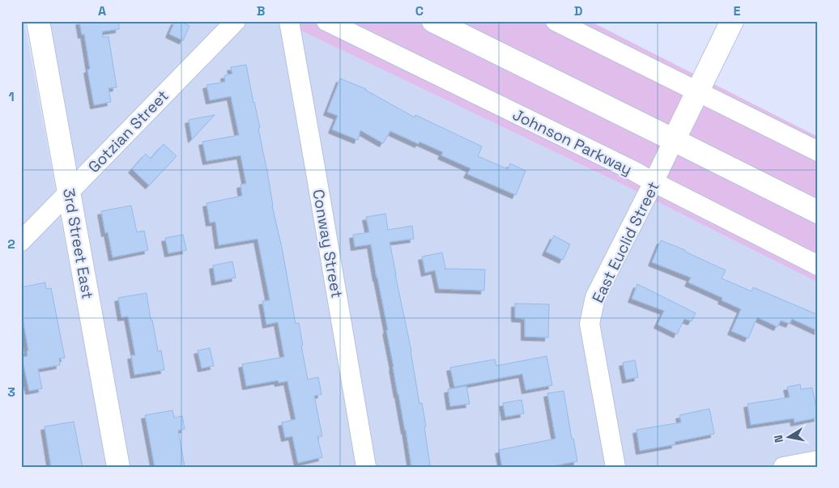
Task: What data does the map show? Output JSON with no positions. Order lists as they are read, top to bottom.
{
  "streets": {
    "street": [
      "Gotzian Street",
      "Johnson Parkway",
      "East Euclid Street",
      "3rd Street East",
      "Conway Street"
    ]
  },
  "crossings": [
    ["Gotzian Street", "3rd Street East"],
    ["Johnson Parkway", "East Euclid Street"]
  ],
  "north": "left",
  "grid": {
    "columns": [
      "A",
      "B",
      "C",
      "D",
      "E"
    ],
    "rows": ["1", "2", "3"]
  }
}
